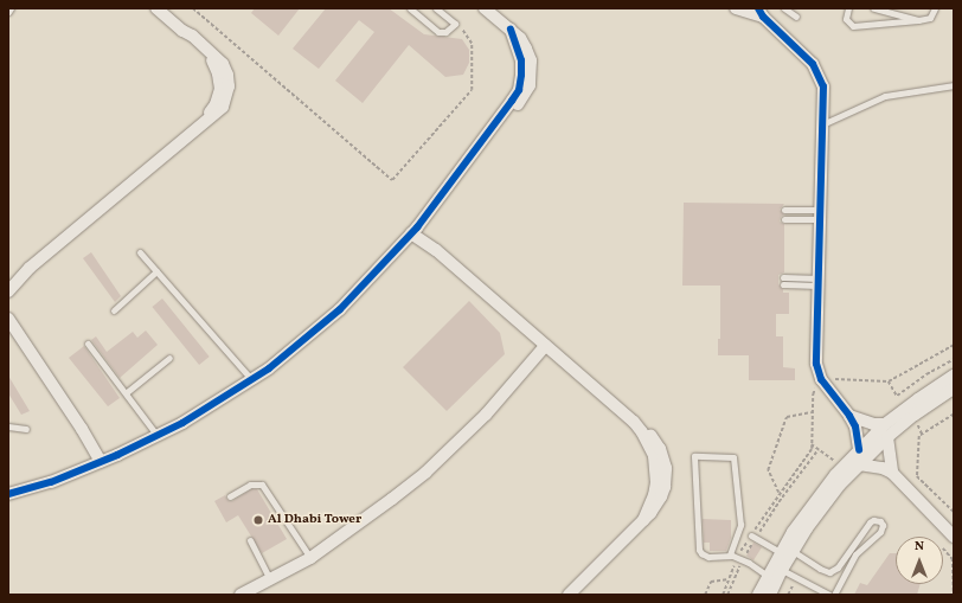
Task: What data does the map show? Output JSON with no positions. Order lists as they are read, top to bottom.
{
  "places": ["Al Dhabi Tower"],
  "north": "top"
}
